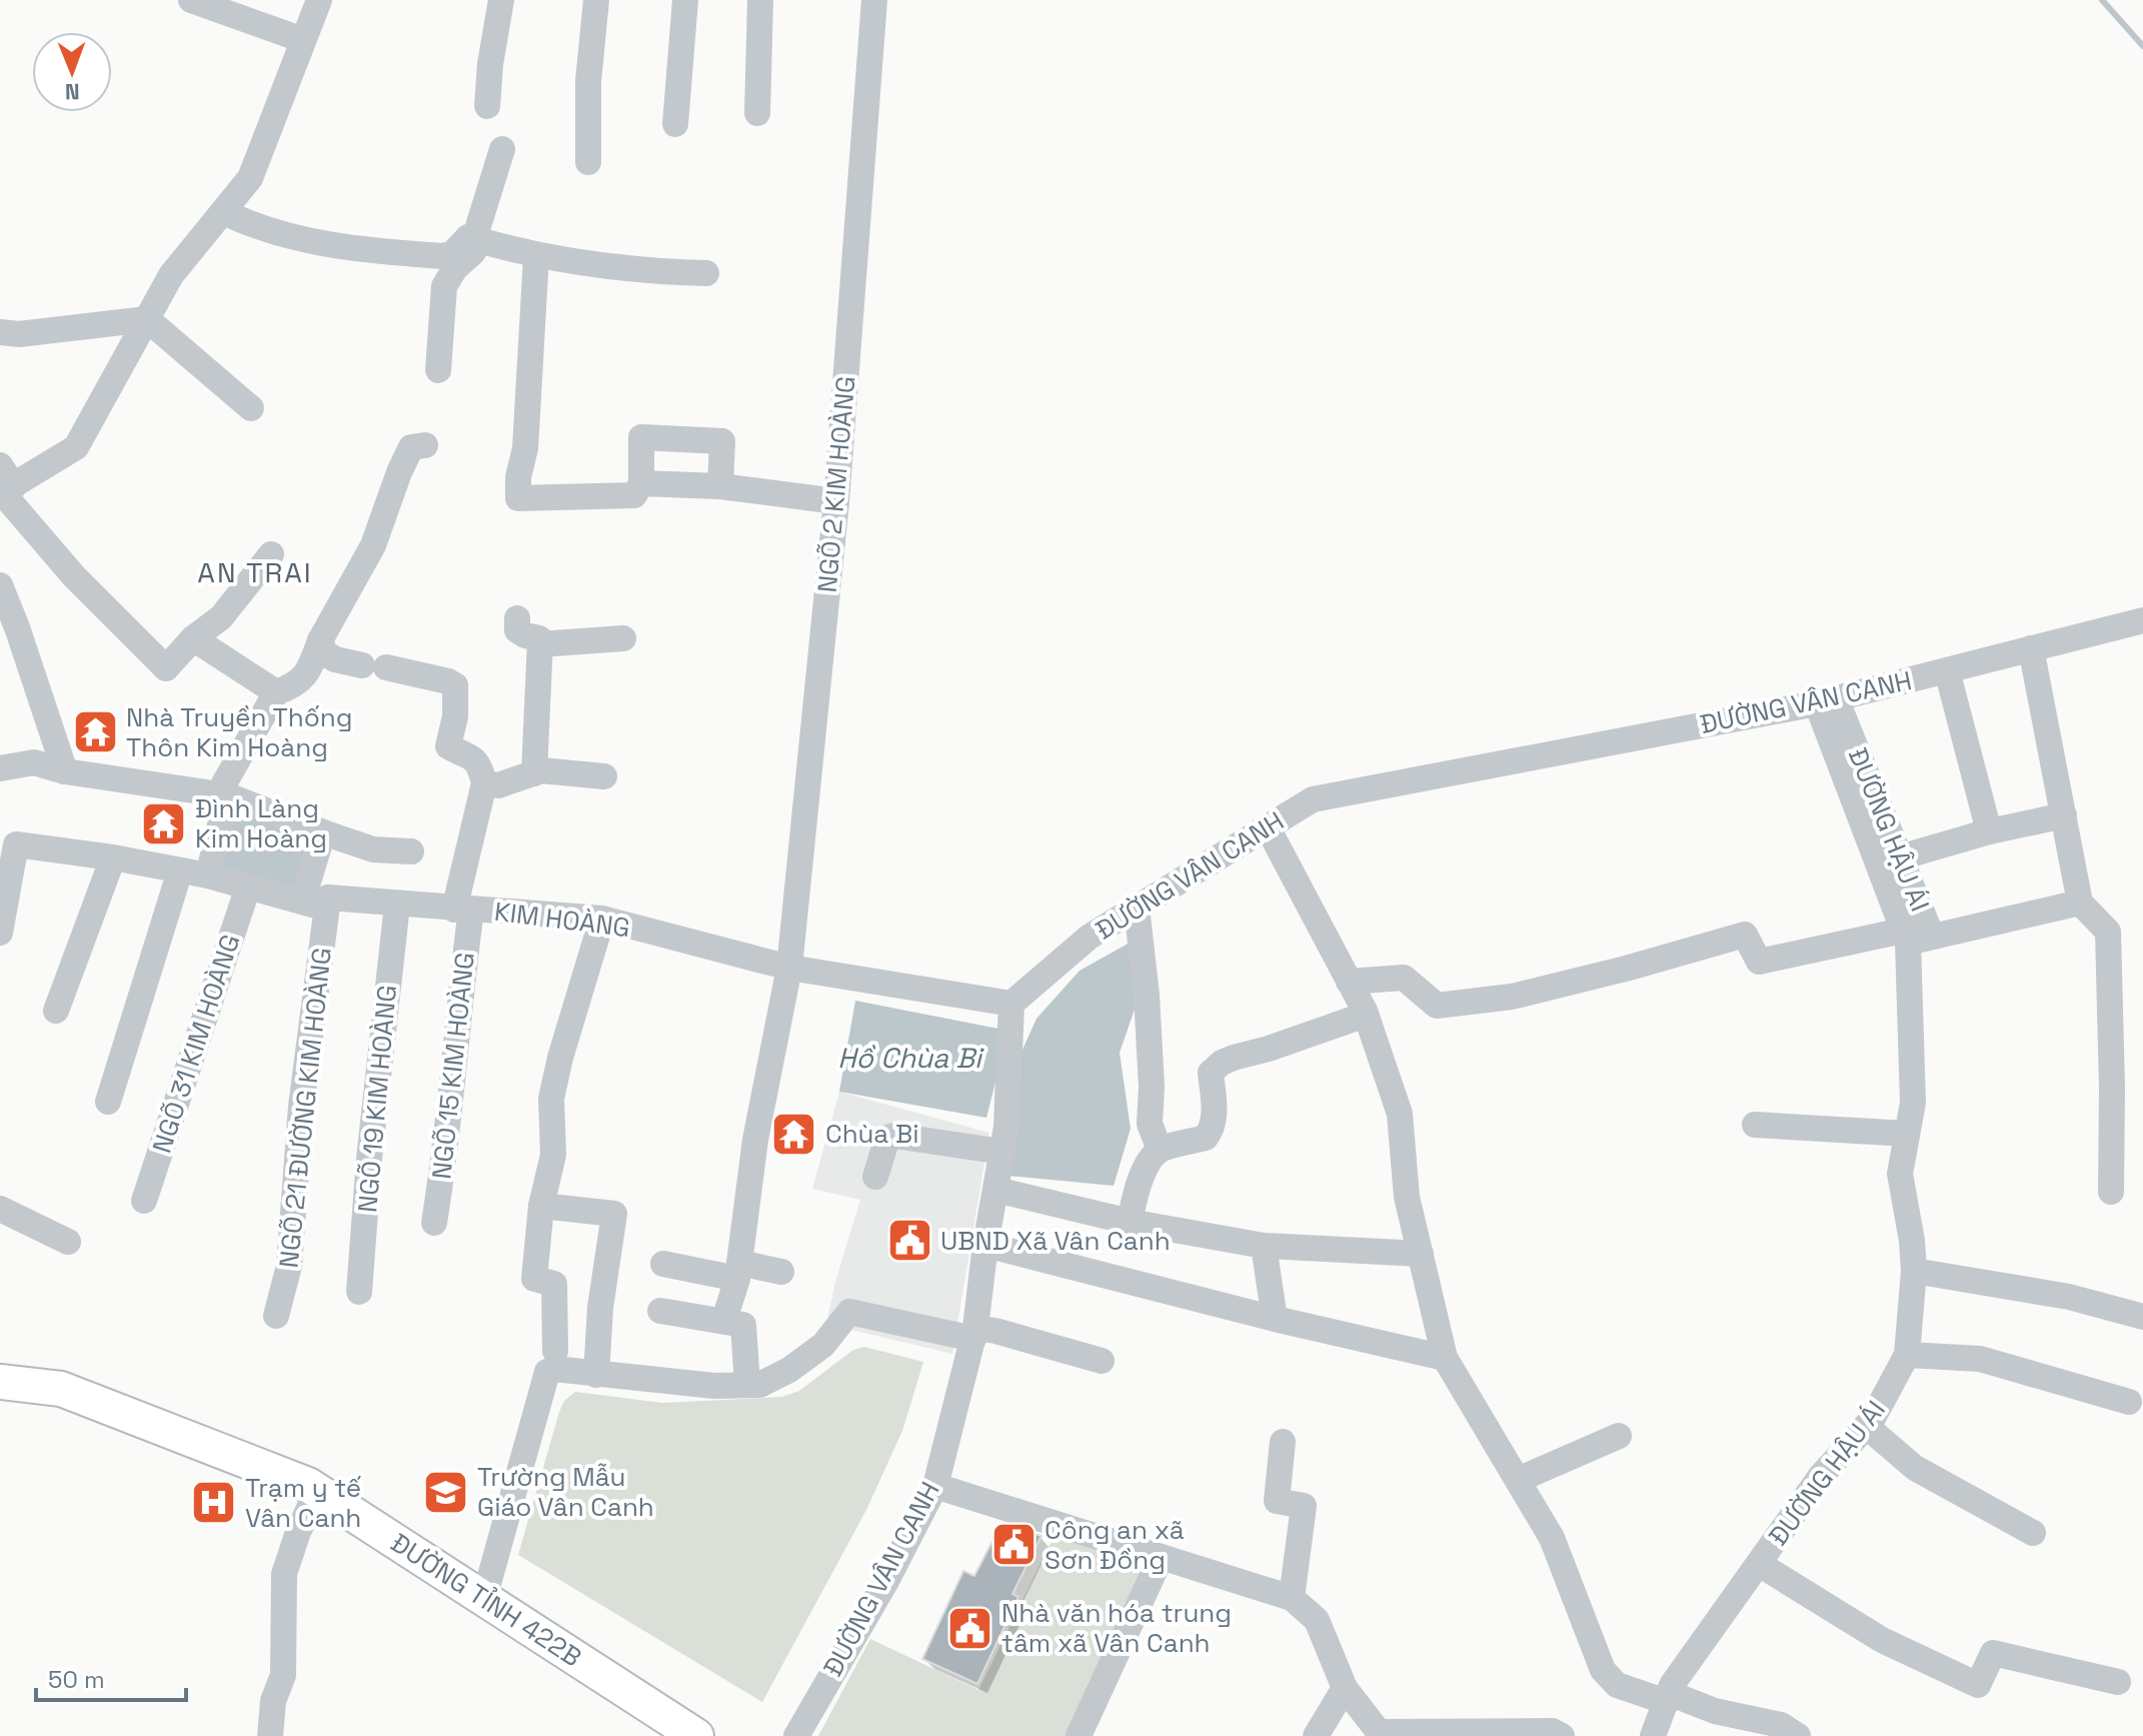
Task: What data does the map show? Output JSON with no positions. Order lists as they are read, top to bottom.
{
  "streets": {
    "main road": ["ĐƯỜNG TỈNH 422B"],
    "street": [
      "NGÕ 2 KIM HOÀNG",
      "ĐƯỜNG VÂN CANH",
      "ĐƯỜNG HẬU ÁI",
      "KIM HOÀNG",
      "NGÕ 31 KIM HOÀNG",
      "NGÕ 15 KIM HOÀNG",
      "NGÕ 19 KIM HOÀNG",
      "NGÕ 21 ĐƯỜNG KIM HOÀNG"
    ]
  },
  "crossings": [
    ["NGÕ 2 KIM HOÀNG", "KIM HOÀNG"],
    ["ĐƯỜNG VÂN CANH", "ĐƯỜNG HẬU ÁI"],
    ["ĐƯỜNG VÂN CANH", "KIM HOÀNG"],
    ["KIM HOÀNG", "NGÕ 31 KIM HOÀNG"],
    ["KIM HOÀNG", "NGÕ 15 KIM HOÀNG"],
    ["KIM HOÀNG", "NGÕ 19 KIM HOÀNG"],
    ["KIM HOÀNG", "NGÕ 21 ĐƯỜNG KIM HOÀNG"]
  ],
  "districts": ["AN TRAI"],
  "water": ["Hồ Chùa Bi"],
  "places": {
    "temple": ["Nhà Truyền Thống Thôn Kim Hoàng", "Đình Làng Kim Hoàng", "Chùa Bi"],
    "public building": ["UBND Xã Vân Canh", "Công an xã Sơn Đồng", "Nhà văn hóa trung tâm xã Vân Canh"],
    "school or university": ["Trường Mẫu Giáo Vân Canh"],
    "hospital": ["Trạm y tế Vân Canh"]
  },
  "scale_bar": "50 m",
  "north": "bottom"
}
